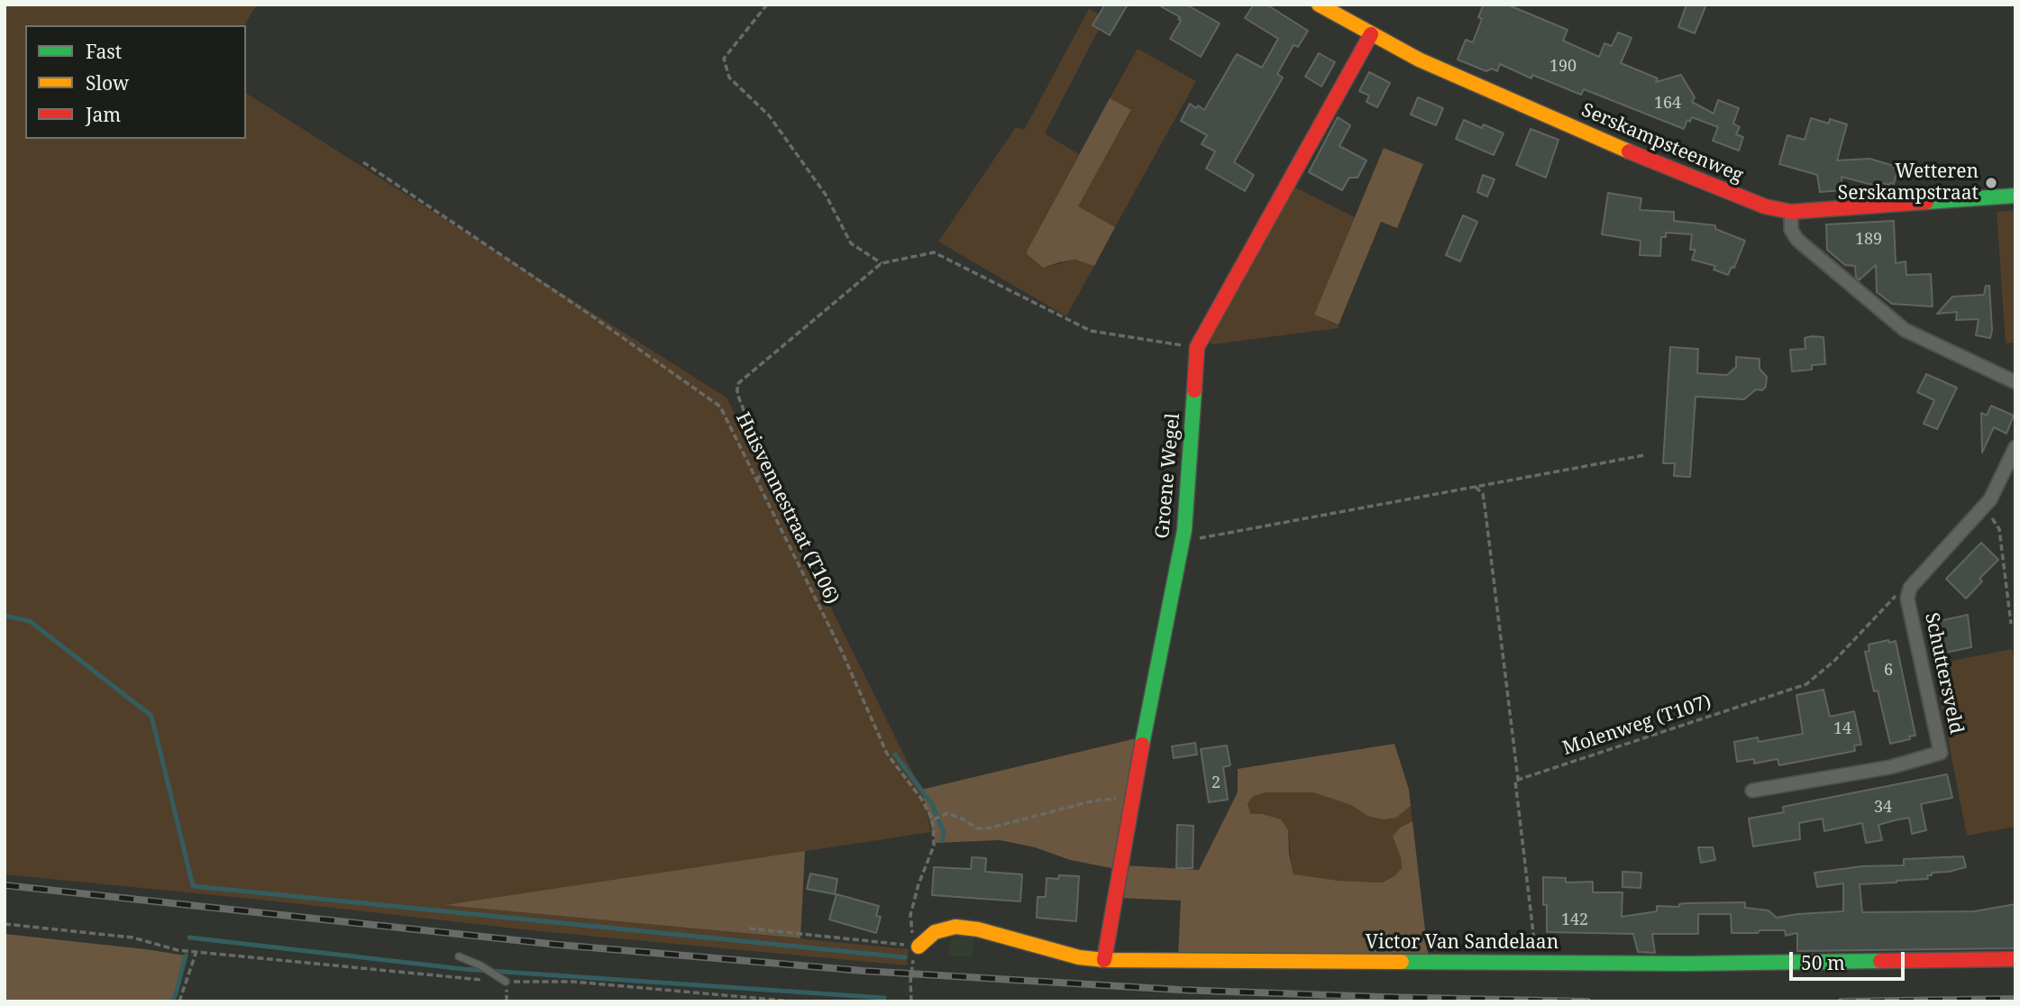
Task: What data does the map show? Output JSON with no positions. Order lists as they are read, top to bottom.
{
  "streets": {
    "street": [
      "Serskampsteenweg",
      "Groene Wegel",
      "Schuttersveld",
      "Victor Van Sandelaan"
    ],
    "path": ["Huisvennestraat (T106)", "Molenweg (T107)"]
  },
  "crossings": [
    ["Serskampsteenweg", "Groene Wegel"],
    ["Groene Wegel", "Victor Van Sandelaan"],
    ["Schuttersveld", "Molenweg (T107)"]
  ],
  "places": ["Wetteren Serskampstraat"],
  "house_numbers": [
    "190",
    "164",
    "189",
    "6",
    "14",
    "2",
    "34",
    "142"
  ],
  "legend": ["Fast", "Slow", "Jam"],
  "scale_bar": "50 m"
}
